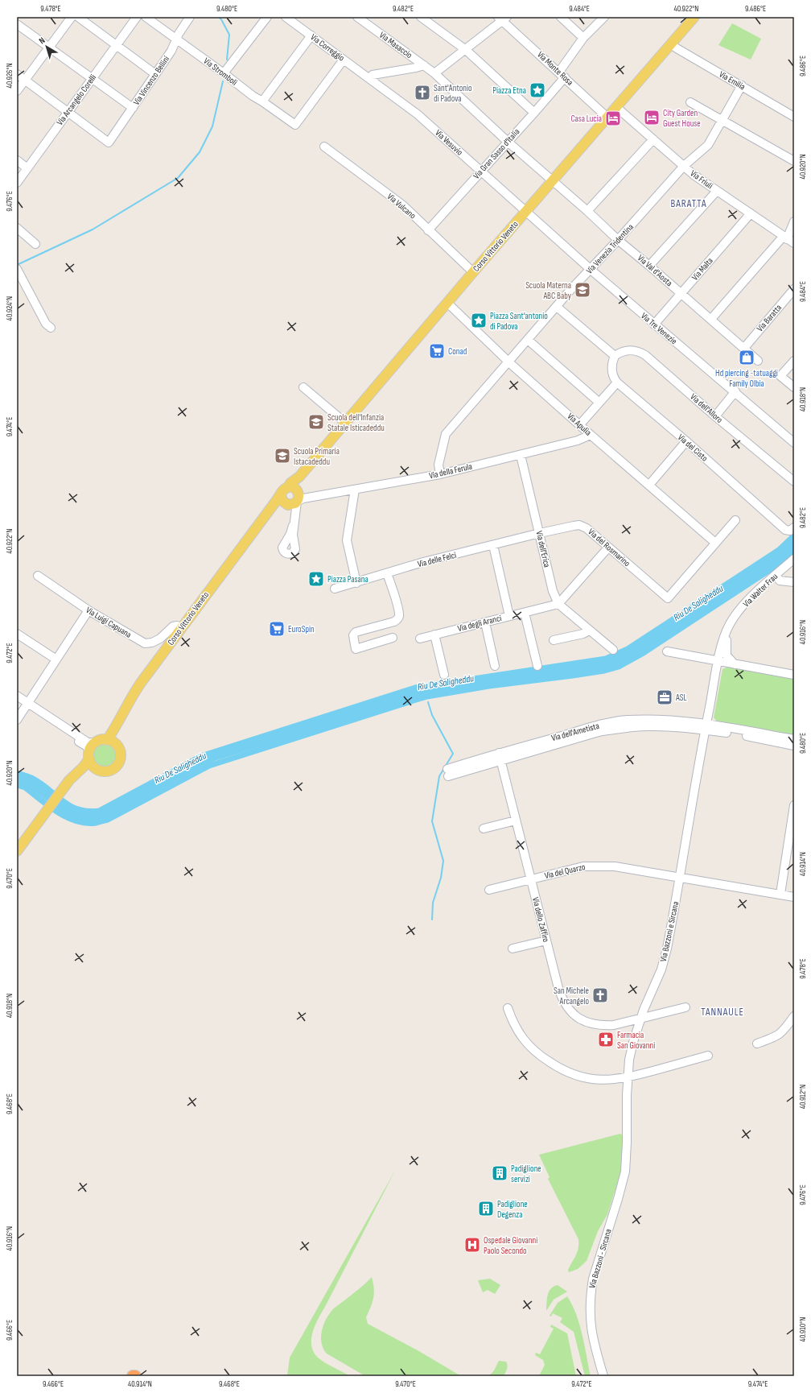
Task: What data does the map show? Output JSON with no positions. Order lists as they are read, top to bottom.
{
  "streets": {
    "main road": ["Corso Vittorio Veneto"],
    "street": [
      "Via Masaccio",
      "Via Correggio",
      "Via Monte Rosa",
      "Via Stromboli",
      "Via Vincenzo Bellini",
      "Via Emilia",
      "Via Arcangelo Corelli",
      "Via Vesuvio",
      "Via Gran Sasso d'Italia",
      "Via Friuli",
      "Via Vulcano",
      "Via Venezia Tridentina",
      "Via Malta",
      "Via Val d'Aosta",
      "Via Baratta",
      "Via Tre Venezie",
      "Via dell'Alloro",
      "Via Apulia",
      "Via del Cisto",
      "Via della Ferula",
      "Via del Rosmarino",
      "Via dell'Erica",
      "Via delle Felci",
      "Via Walter Frau",
      "Via Luigi Capuana",
      "Via degli Aranci",
      "Via dell'Ametista",
      "Via del Quarzo",
      "Via dello Zaffiro",
      "Via Bazzoni e Sircana",
      "Via Bazzoni - Sircana"
    ]
  },
  "crossings": [
    ["Via Masaccio", "Via Gran Sasso d'Italia"],
    ["Via Masaccio", "Via Val d'Aosta"],
    ["Via Correggio", "Via Stromboli"],
    ["Via Correggio", "Via Vesuvio"],
    ["Via Monte Rosa", "Via Gran Sasso d'Italia"],
    ["Via Monte Rosa", "Corso Vittorio Veneto"],
    ["Via Stromboli", "Via Vincenzo Bellini"],
    ["Via Vincenzo Bellini", "Via Arcangelo Corelli"],
    ["Via Emilia", "Corso Vittorio Veneto"],
    ["Via Emilia", "Via Venezia Tridentina"],
    ["Via Vesuvio", "Via Gran Sasso d'Italia"],
    ["Via Vesuvio", "Corso Vittorio Veneto"],
    ["Via Vesuvio", "Via Tre Venezie"],
    ["Via Gran Sasso d'Italia", "Via Vulcano"],
    ["Via Gran Sasso d'Italia", "Via Val d'Aosta"],
    ["Via Friuli", "Corso Vittorio Veneto"],
    ["Via Friuli", "Via Venezia Tridentina"],
    ["Via Friuli", "Via Malta"],
    ["Via Vulcano", "Corso Vittorio Veneto"],
    ["Corso Vittorio Veneto", "Via Val d'Aosta"],
    ["Corso Vittorio Veneto", "Via Tre Venezie"],
    ["Corso Vittorio Veneto", "Via Apulia"],
    ["Corso Vittorio Veneto", "Via della Ferula"],
    ["Corso Vittorio Veneto", "Via Luigi Capuana"],
    ["Via Venezia Tridentina", "Via Val d'Aosta"],
    ["Via Venezia Tridentina", "Via Tre Venezie"],
    ["Via Venezia Tridentina", "Via Apulia"],
    ["Via Venezia Tridentina", "Via della Ferula"],
    ["Via Malta", "Via Val d'Aosta"],
    ["Via Malta", "Via Tre Venezie"],
    ["Via Val d'Aosta", "Via Baratta"],
    ["Via Apulia", "Via della Ferula"],
    ["Via Apulia", "Via del Rosmarino"],
    ["Via della Ferula", "Via dell'Erica"],
    ["Via del Rosmarino", "Via dell'Erica"],
    ["Via del Rosmarino", "Via delle Felci"],
    ["Via dell'Erica", "Via delle Felci"],
    ["Via dell'Erica", "Via degli Aranci"],
    ["Via Walter Frau", "Via Bazzoni e Sircana"],
    ["Via dell'Ametista", "Via dello Zaffiro"],
    ["Via dell'Ametista", "Via Bazzoni e Sircana"],
    ["Via del Quarzo", "Via dello Zaffiro"],
    ["Via del Quarzo", "Via Bazzoni e Sircana"],
    ["Via dello Zaffiro", "Via Bazzoni e Sircana"],
    ["Via Bazzoni e Sircana", "Via Bazzoni - Sircana"]
  ],
  "districts": ["BARATTA", "TANNAULE"],
  "water": ["Riu De Saligheddu"],
  "places": {
    "place": ["Piazza Etna", "Piazza Sant'antonio di Padova", "Piazza Pasana"],
    "church": ["Sant'Antonio di Padova", "San Michele Arcangelo"],
    "hotel": ["City Garden Guest House", "Casa Lucia"],
    "school or university": ["Scuola Materna ABC Baby", "Scuola dell'Infanzia Statale Isticadeddu", "Scuola Primaria Istacadeddu"],
    "supermarket": ["Conad", "EuroSpin"],
    "shop": ["Hd piercing -tatuaggi Family Olbia"],
    "office": ["ASL"],
    "pharmacy": ["Farmacia San Giovanni"],
    "building": ["Padiglione servizi", "Padiglione Degenza"],
    "hospital": ["Ospedale Giovanni Paolo Secondo"]
  },
  "north": "top left",
  "coordinates": [
    "9.478°E",
    "9.480°E",
    "9.482°E",
    "9.484°E",
    "40.922°N",
    "9.486°E",
    "40.926°N",
    "40.920°N",
    "9.476°E",
    "40.924°N",
    "40.918°N",
    "9.474°E",
    "40.916°N",
    "9.472°E",
    "40.914°N",
    "9.470°E",
    "40.912°N",
    "9.468°E",
    "40.910°N",
    "9.466°E"
  ]
}
